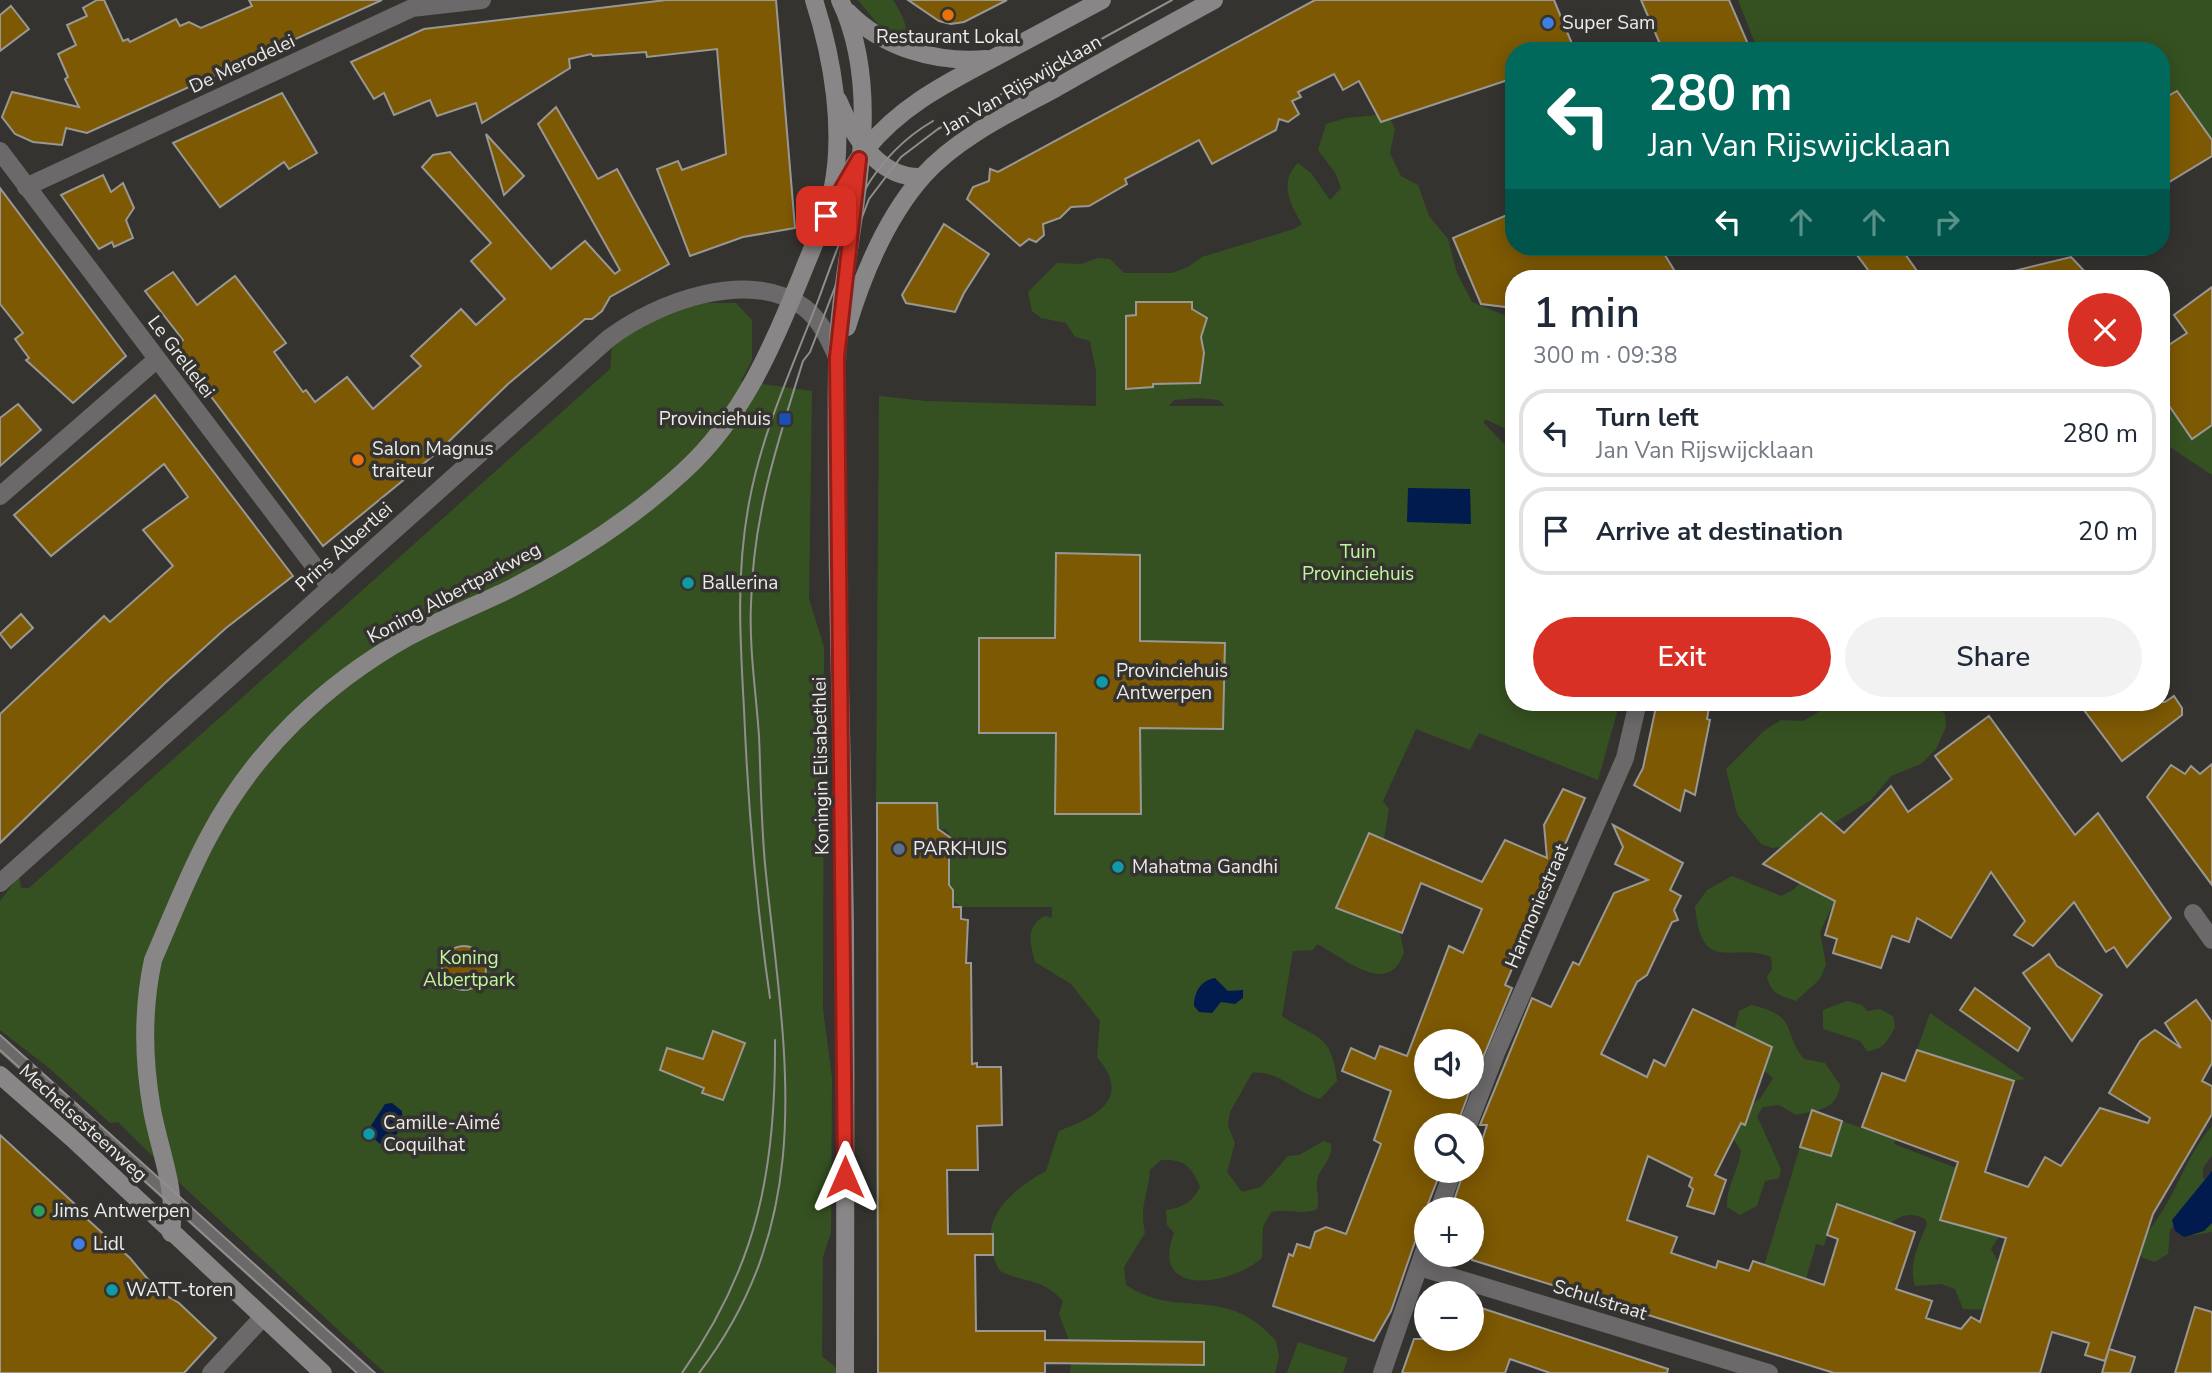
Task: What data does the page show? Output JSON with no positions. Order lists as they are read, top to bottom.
{
  "streets": {
    "main road": [
      "Jan Van Rijswijcklaan",
      "Koning Albertparkweg",
      "Koningin Elisabethlei",
      "Mechelsesteenweg"
    ],
    "street": [
      "De Merodelei",
      "Le Grellelei",
      "Prins Albertlei",
      "Harmoniestraat",
      "Schulstraat"
    ]
  },
  "crossings": [
    ["De Merodelei", "Le Grellelei"],
    ["Jan Van Rijswijcklaan", "Prins Albertlei"],
    ["Jan Van Rijswijcklaan", "Koning Albertparkweg"],
    ["Jan Van Rijswijcklaan", "Koningin Elisabethlei"],
    ["Le Grellelei", "Prins Albertlei"],
    ["Prins Albertlei", "Koning Albertparkweg"],
    ["Prins Albertlei", "Koningin Elisabethlei"],
    ["Koning Albertparkweg", "Mechelsesteenweg"]
  ],
  "parks": ["Tuin Provinciehuis", "Koning Albertpark"],
  "places": {
    "other": [
      "Restaurant Lokal",
      "Super Sam",
      "Salon Magnus traiteur",
      "Ballerina",
      "Provinciehuis Antwerpen",
      "PARKHUIS",
      "Mahatma Gandhi",
      "Camille-Aimé Coquilhat",
      "Jims Antwerpen",
      "Lidl",
      "WATT-toren"
    ],
    "transit": ["Provinciehuis"]
  },
  "page": {
    "turn": ["280 m", "Jan Van Rijswijcklaan"],
    "heading": ["1 min", "300 m · 09:38"],
    "list": [
      {
        "name": "Turn left",
        "note": "Jan Van Rijswijcklaan",
        "value": "280 m"
      },
      {
        "name": "Arrive at destination",
        "value": "20 m"
      }
    ],
    "buttons": ["Exit", "Share"],
    "map_buttons": ["+", "−"]
  }
}
